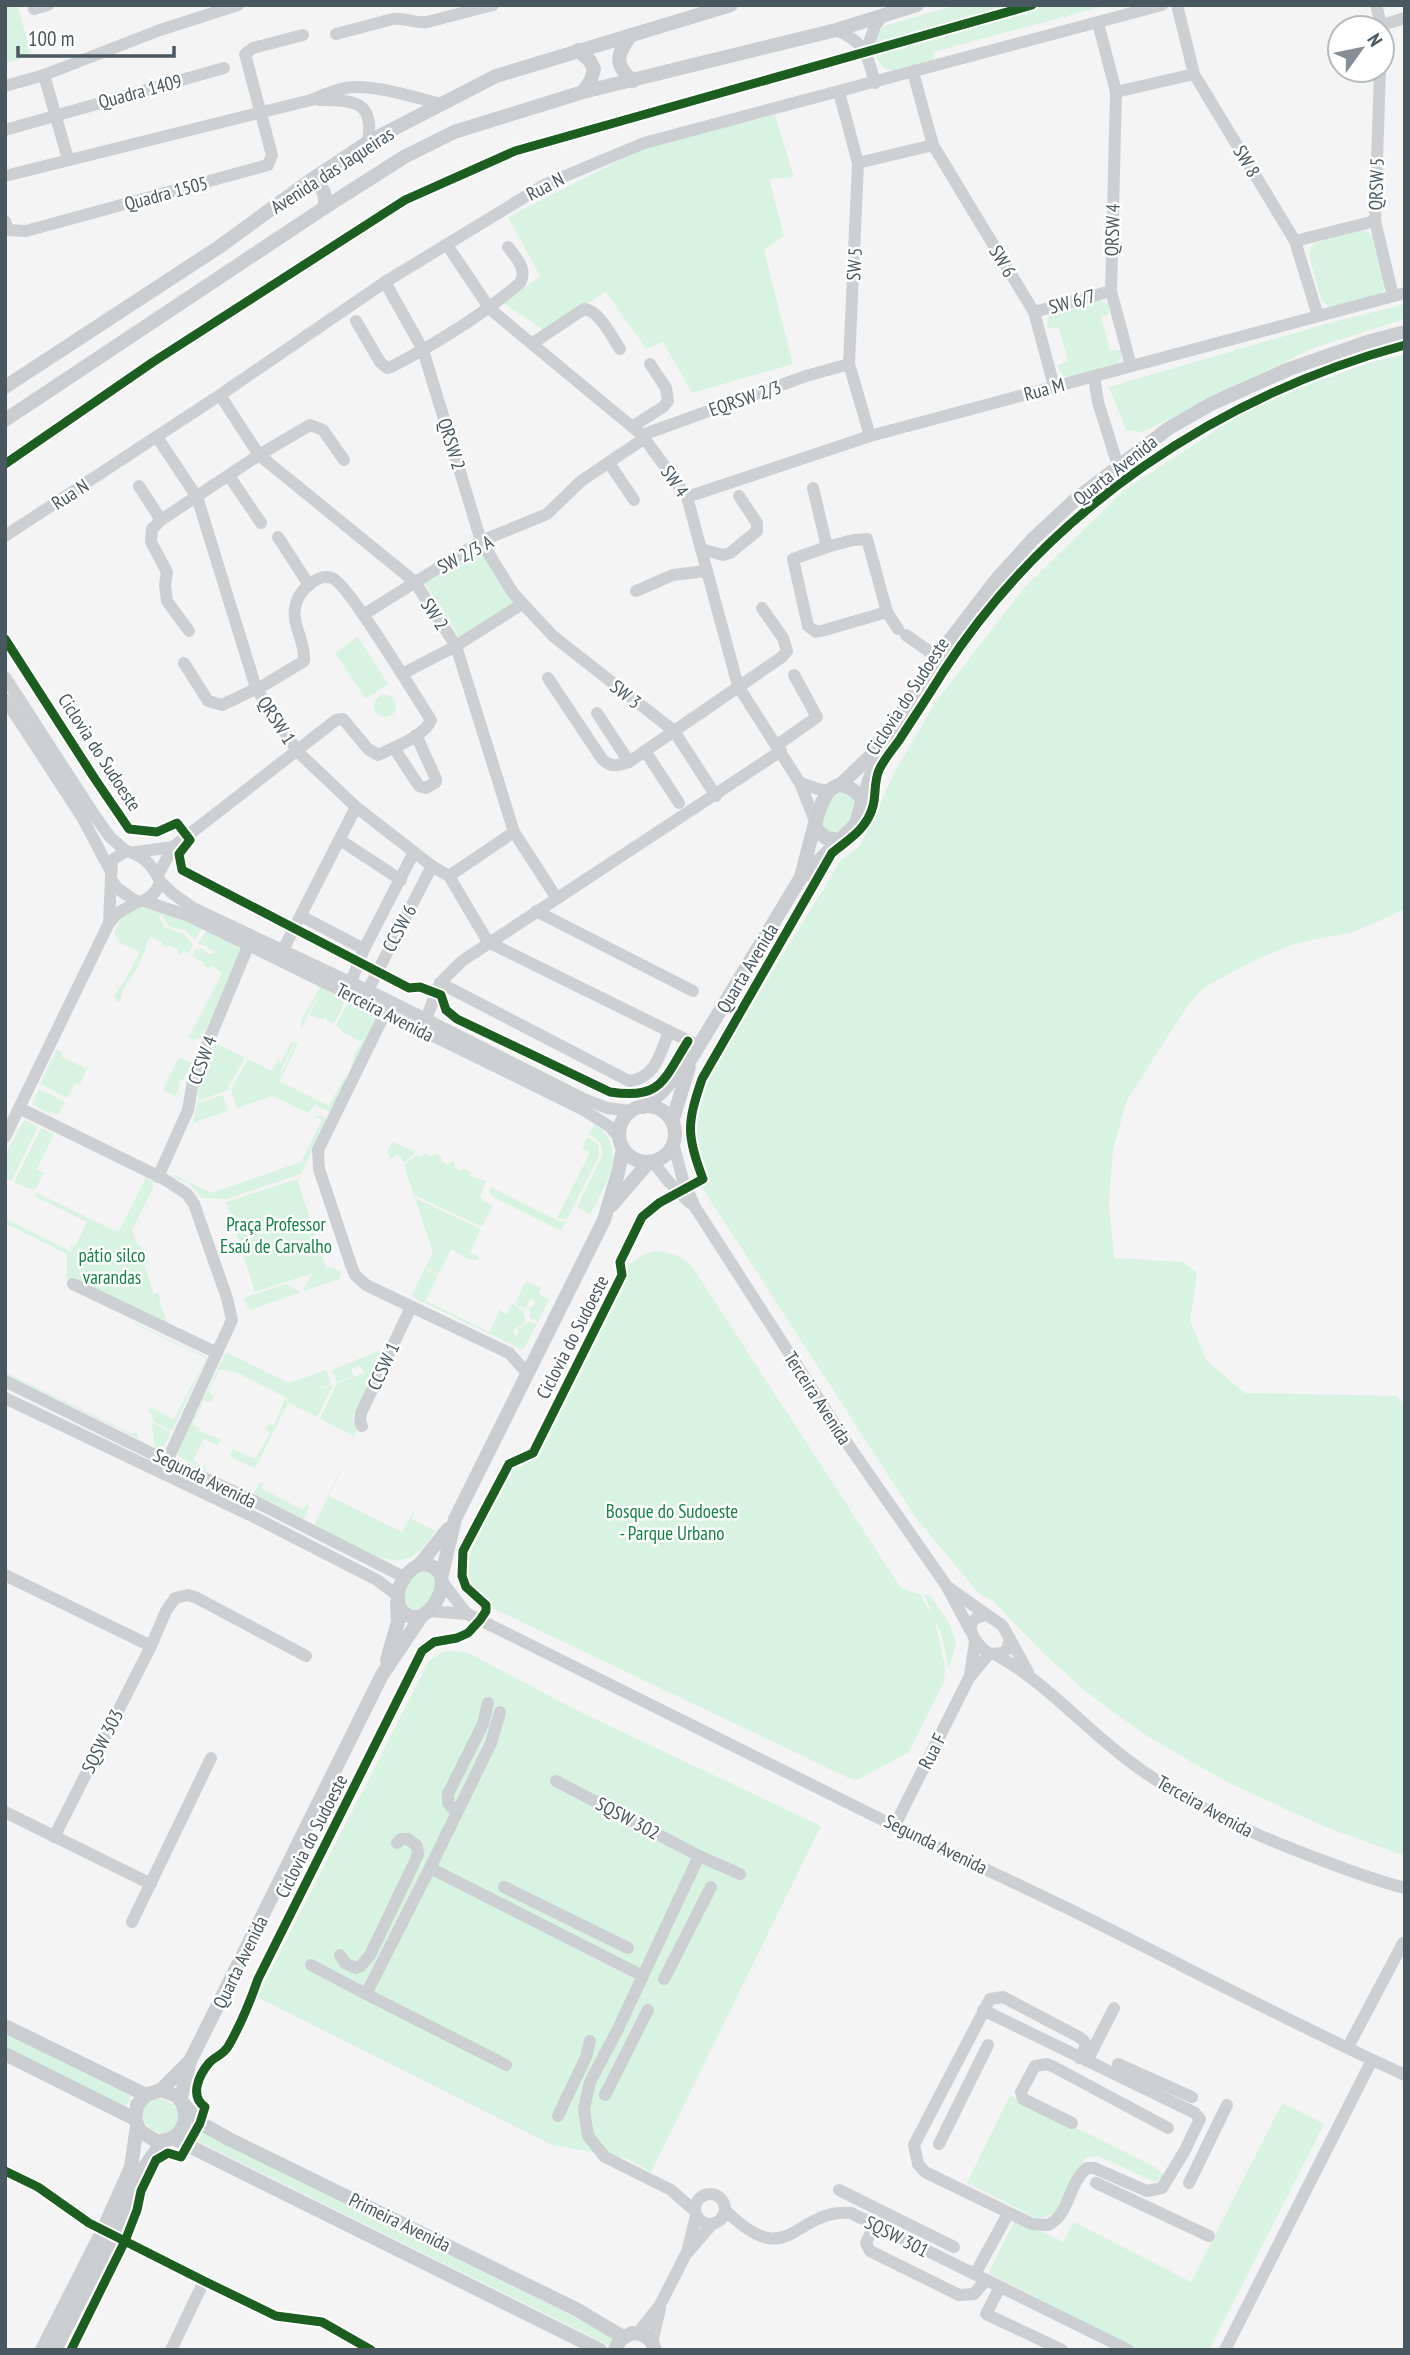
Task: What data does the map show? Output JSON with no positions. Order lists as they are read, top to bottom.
{
  "streets": {
    "main road": ["Avenida das Jaqueiras", "Quarta Avenida", "Primeira Avenida"],
    "street": [
      "Quadra 1409",
      "SW 8",
      "QRSW 5",
      "Rua N",
      "Quadra 1505",
      "QRSW 4",
      "SW 6",
      "SW 5",
      "SW 6/7",
      "Rua M",
      "EQRSW 2/3",
      "QRSW 2",
      "SW 4",
      "SW 2/3 A",
      "SW 2",
      "SW 3",
      "QRSW 1",
      "CCSW 6",
      "Terceira Avenida",
      "CCSW 4",
      "CCSW 1",
      "Segunda Avenida",
      "SQSW 303",
      "Rua F",
      "SQSW 302",
      "SQSW 301"
    ],
    "cycle path": ["Ciclovia do Sudoeste"]
  },
  "crossings": [
    ["SW 8", "Rua M"],
    ["QRSW 5", "Rua M"],
    ["Rua N", "QRSW 4"],
    ["Rua N", "SW 6"],
    ["Rua N", "SW 5"],
    ["Rua N", "QRSW 2"],
    ["Rua N", "SW 4"],
    ["Rua N", "SW 2"],
    ["Rua N", "QRSW 1"],
    ["QRSW 4", "SW 6/7"],
    ["QRSW 4", "Rua M"],
    ["SW 6", "SW 6/7"],
    ["SW 6", "Rua M"],
    ["SW 5", "Rua M"],
    ["SW 5", "EQRSW 2/3"],
    ["Rua M", "SW 4"],
    ["EQRSW 2/3", "SW 4"],
    ["EQRSW 2/3", "SW 2/3 A"],
    ["QRSW 2", "SW 2/3 A"],
    ["QRSW 2", "SW 3"],
    ["Quarta Avenida", "SW 4"],
    ["Quarta Avenida", "Terceira Avenida"],
    ["Quarta Avenida", "Segunda Avenida"],
    ["Quarta Avenida", "Primeira Avenida"],
    ["SW 4", "SW 2/3 A"],
    ["SW 2/3 A", "SW 2"],
    ["QRSW 1", "CCSW 6"],
    ["CCSW 6", "Terceira Avenida"],
    ["Terceira Avenida", "CCSW 4"],
    ["Terceira Avenida", "Rua F"],
    ["Segunda Avenida", "Rua F"]
  ],
  "parks": ["Praça Professor Esaú de Carvalho", "pátio silco varandas", "Bosque do Sudoeste - Parque Urbano"],
  "scale_bar": "100 m",
  "north": "top right"
}
